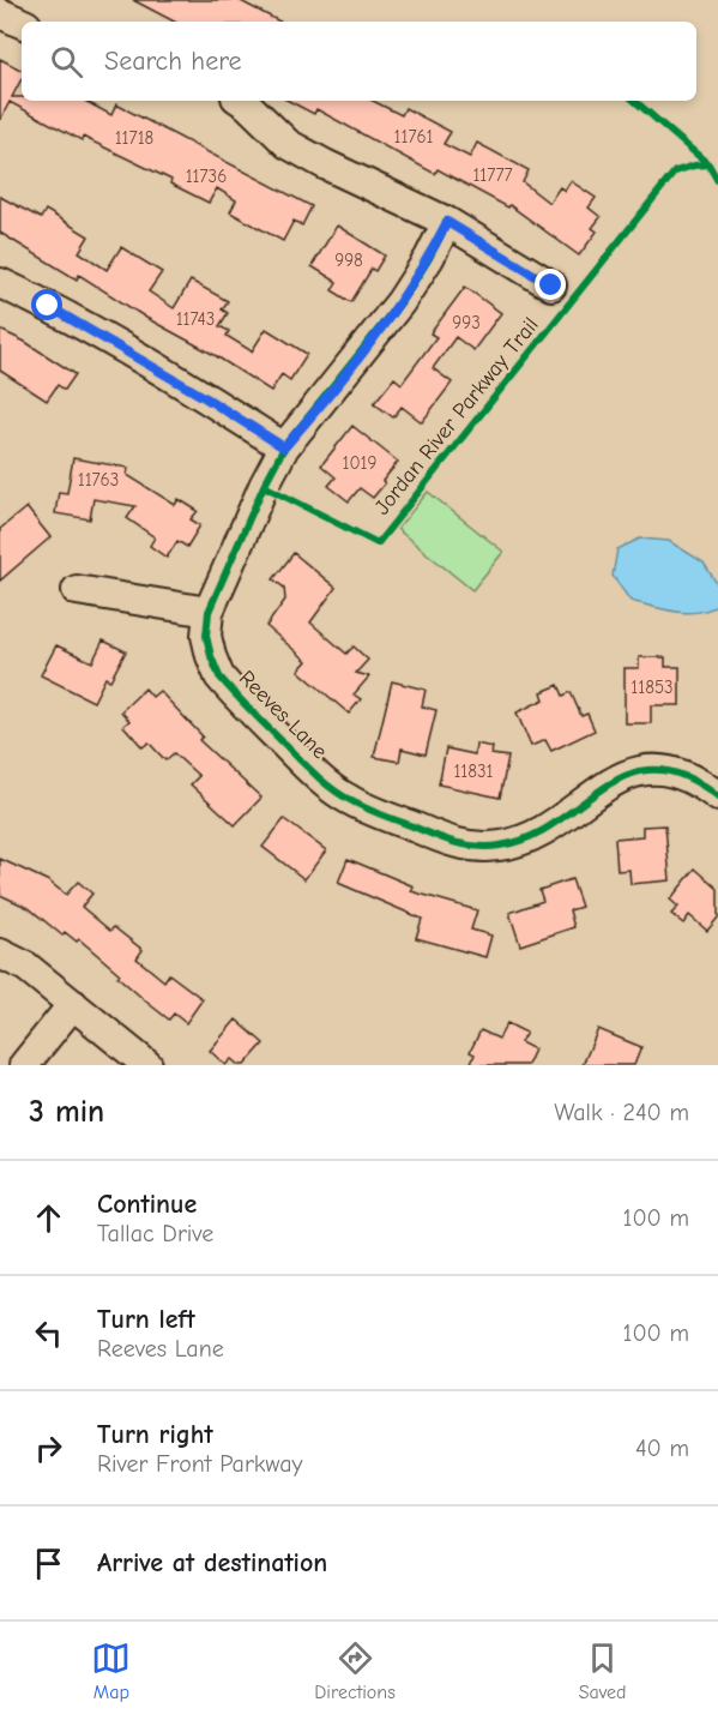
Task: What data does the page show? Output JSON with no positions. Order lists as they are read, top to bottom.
{
  "streets": {
    "street": ["Reeves Lane"],
    "cycle path": ["Jordan River Parkway Trail"]
  },
  "house_numbers": [
    "11761",
    "11718",
    "11777",
    "11736",
    "998",
    "11743",
    "993",
    "1019",
    "11763",
    "11853",
    "11831"
  ],
  "page": {
    "search": "Search here",
    "heading": ["3 min", "Walk · 240 m"],
    "list": [
      ["Continue", "Tallac Drive", "100 m"],
      ["Turn left", "Reeves Lane", "100 m"],
      ["Turn right", "River Front Parkway", "40 m"],
      "Arrive at destination"
    ],
    "nav": ["Map", "Directions", "Saved"]
  }
}
